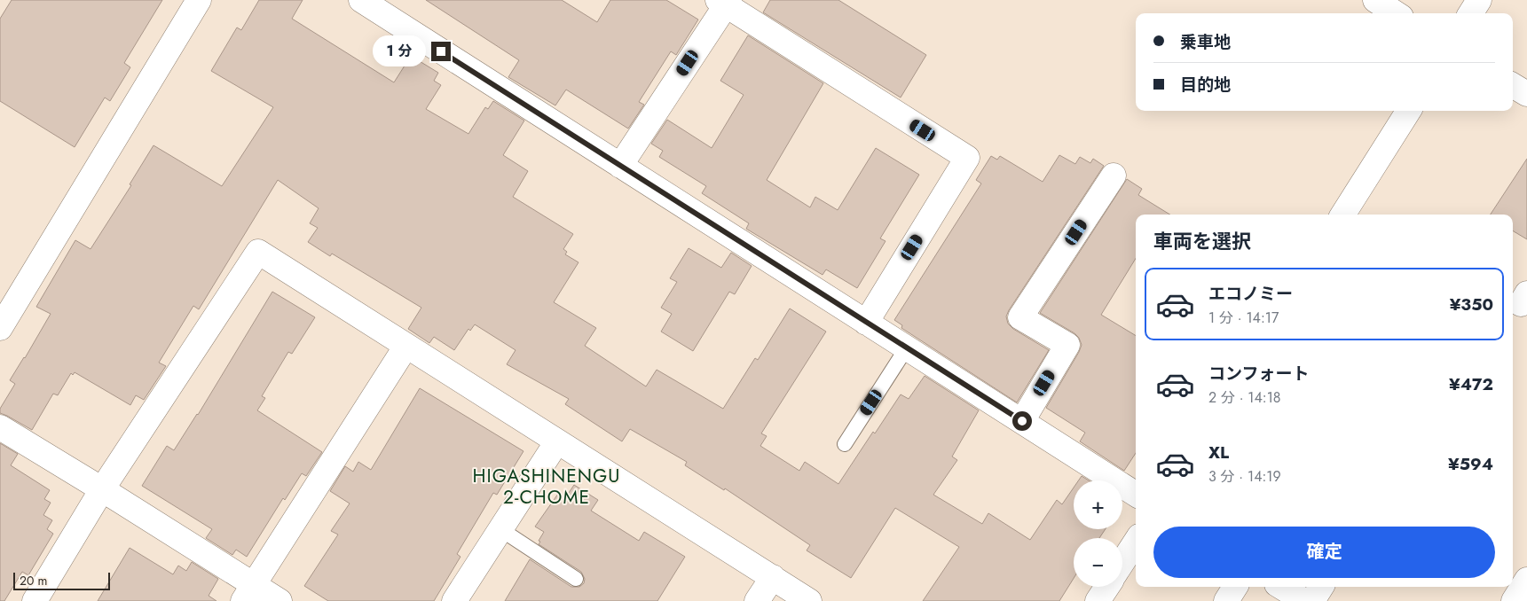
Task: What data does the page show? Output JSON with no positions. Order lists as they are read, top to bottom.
{
  "districts": ["HIGASHINENGU 2-CHOME"],
  "scale_bar": "20 m",
  "page": {
    "banner": ["乗車地", "目的地"],
    "bubble": "1 分",
    "heading": "車両を選択",
    "list": [
      {
        "name": "エコノミー",
        "note": "1 分 · 14:17",
        "value": "¥350"
      },
      {
        "name": "コンフォート",
        "note": "2 分 · 14:18",
        "value": "¥472"
      },
      {
        "name": "XL",
        "note": "3 分 · 14:19",
        "value": "¥594"
      }
    ],
    "map_buttons": ["+", "−"],
    "buttons": "確定",
    "scale": "20 m"
  }
}
